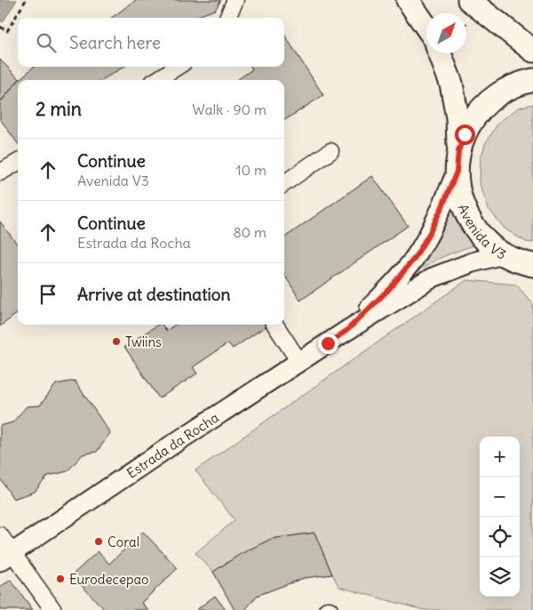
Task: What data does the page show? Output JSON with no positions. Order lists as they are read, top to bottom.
{
  "streets": {
    "main road": ["Avenida V3"],
    "street": ["Estrada da Rocha"]
  },
  "crossings": [
    ["Avenida V3", "Estrada da Rocha"]
  ],
  "places": ["Twiins", "Coral", "Eurodecepao"],
  "north": "top right",
  "page": {
    "search": "Search here",
    "heading": ["2 min", "Walk · 90 m"],
    "list": [
      ["Continue", "Avenida V3", "10 m"],
      ["Continue", "Estrada da Rocha", "80 m"],
      "Arrive at destination"
    ],
    "map_buttons": ["+", "−"]
  }
}
